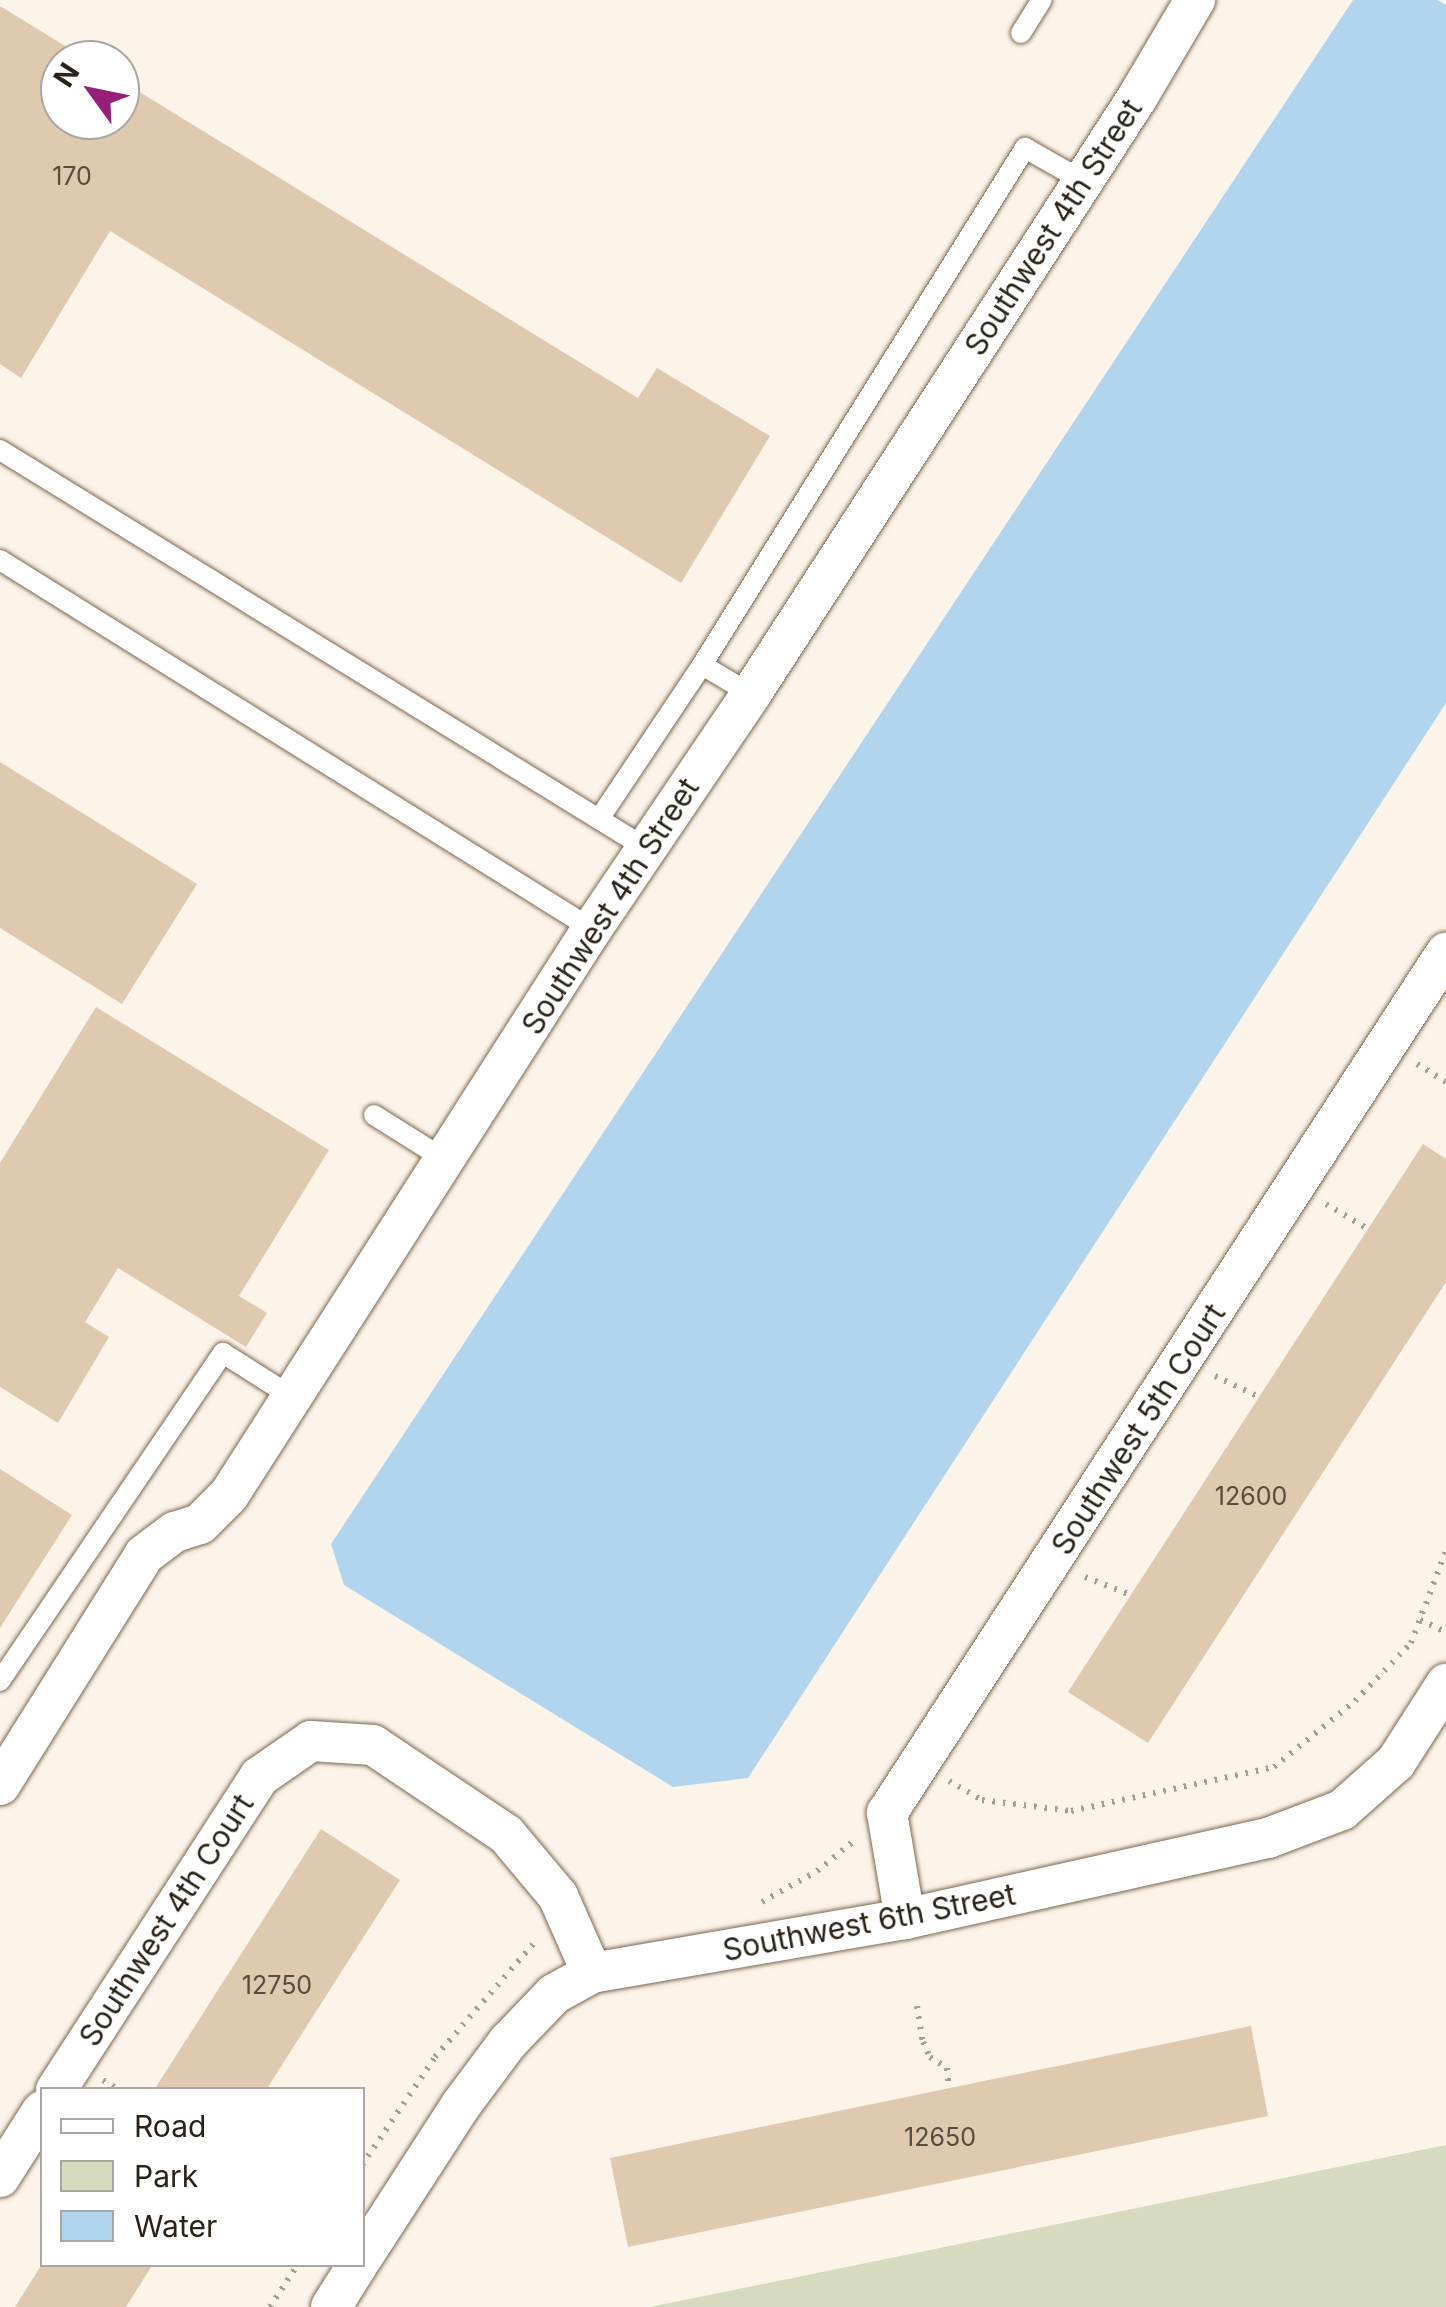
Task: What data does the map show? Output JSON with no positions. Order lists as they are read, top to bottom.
{
  "streets": {
    "street": [
      "Southwest 4th Street",
      "Southwest 5th Court",
      "Southwest 4th Court",
      "Southwest 6th Street"
    ]
  },
  "crossings": [
    ["Southwest 5th Court", "Southwest 6th Street"],
    ["Southwest 4th Court", "Southwest 6th Street"]
  ],
  "house_numbers": [
    "170",
    "12600",
    "12750",
    "12650"
  ],
  "legend": ["Road", "Park", "Water"],
  "north": "top left"
}
